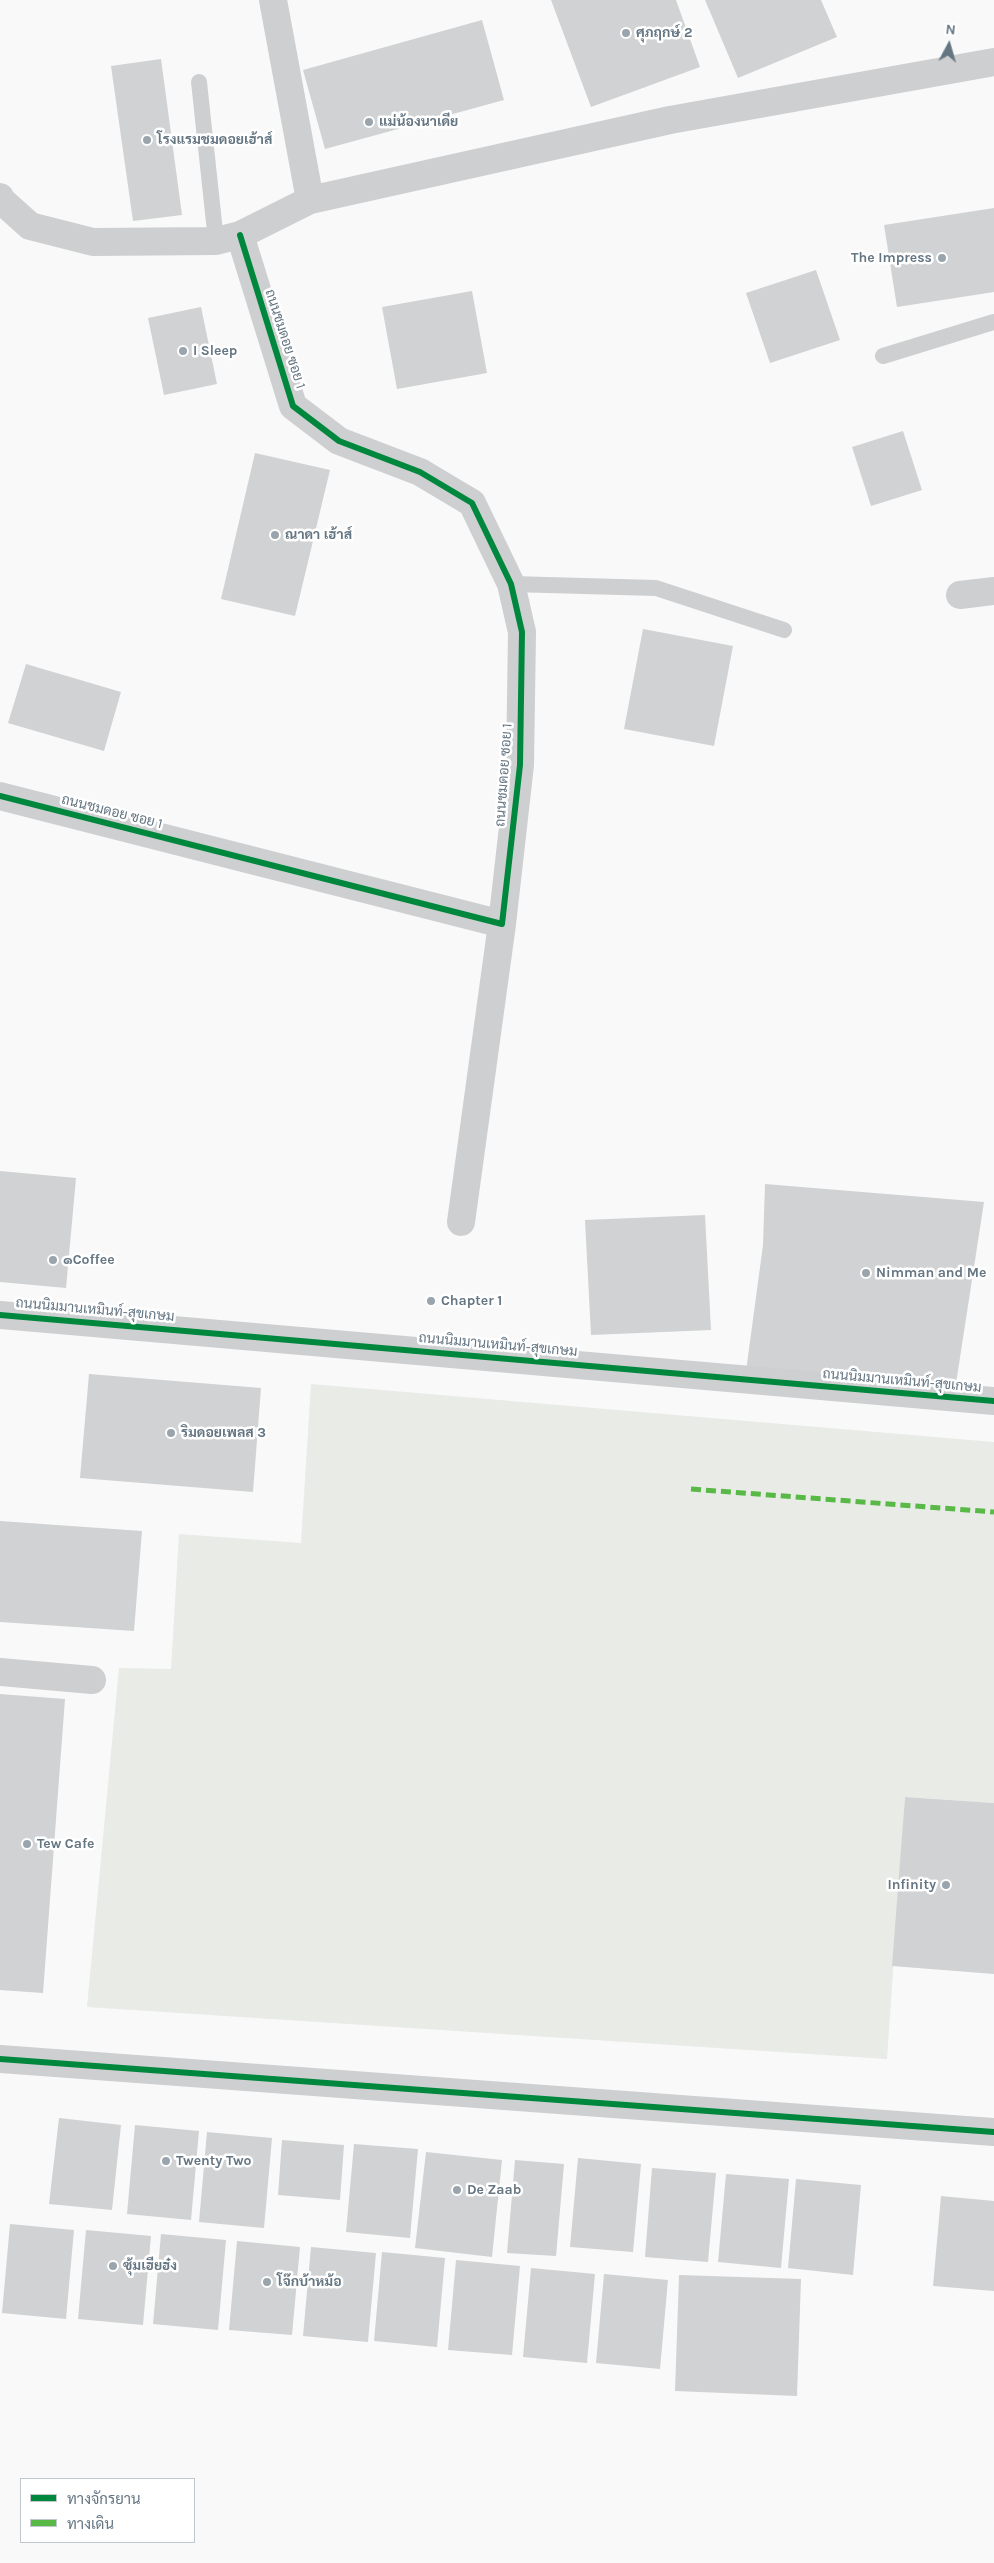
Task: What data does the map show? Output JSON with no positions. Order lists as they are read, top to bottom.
{
  "streets": {
    "street": ["ถนนชมดอย ซอย 1", "ถนนนิมมานเหมินท์-สุขเกษม"]
  },
  "places": [
    "ศุภฤกษ์ 2",
    "แม่น้องนาเดีย",
    "โรงแรมชมดอยเฮ้าส์",
    "The Impress",
    "I Sleep",
    "ณาดา เฮ้าส์",
    "๑Coffee",
    "Nimman and Me",
    "Chapter 1",
    "ริมดอยเพลส 3",
    "Tew Cafe",
    "Infinity",
    "Twenty Two",
    "De Zaab",
    "ซุ้มเฮียฮ๋ง",
    "โจ๊กบ้าหม้อ"
  ],
  "legend": ["ทางจักรยาน", "ทางเดิน"],
  "north": "top"
}
